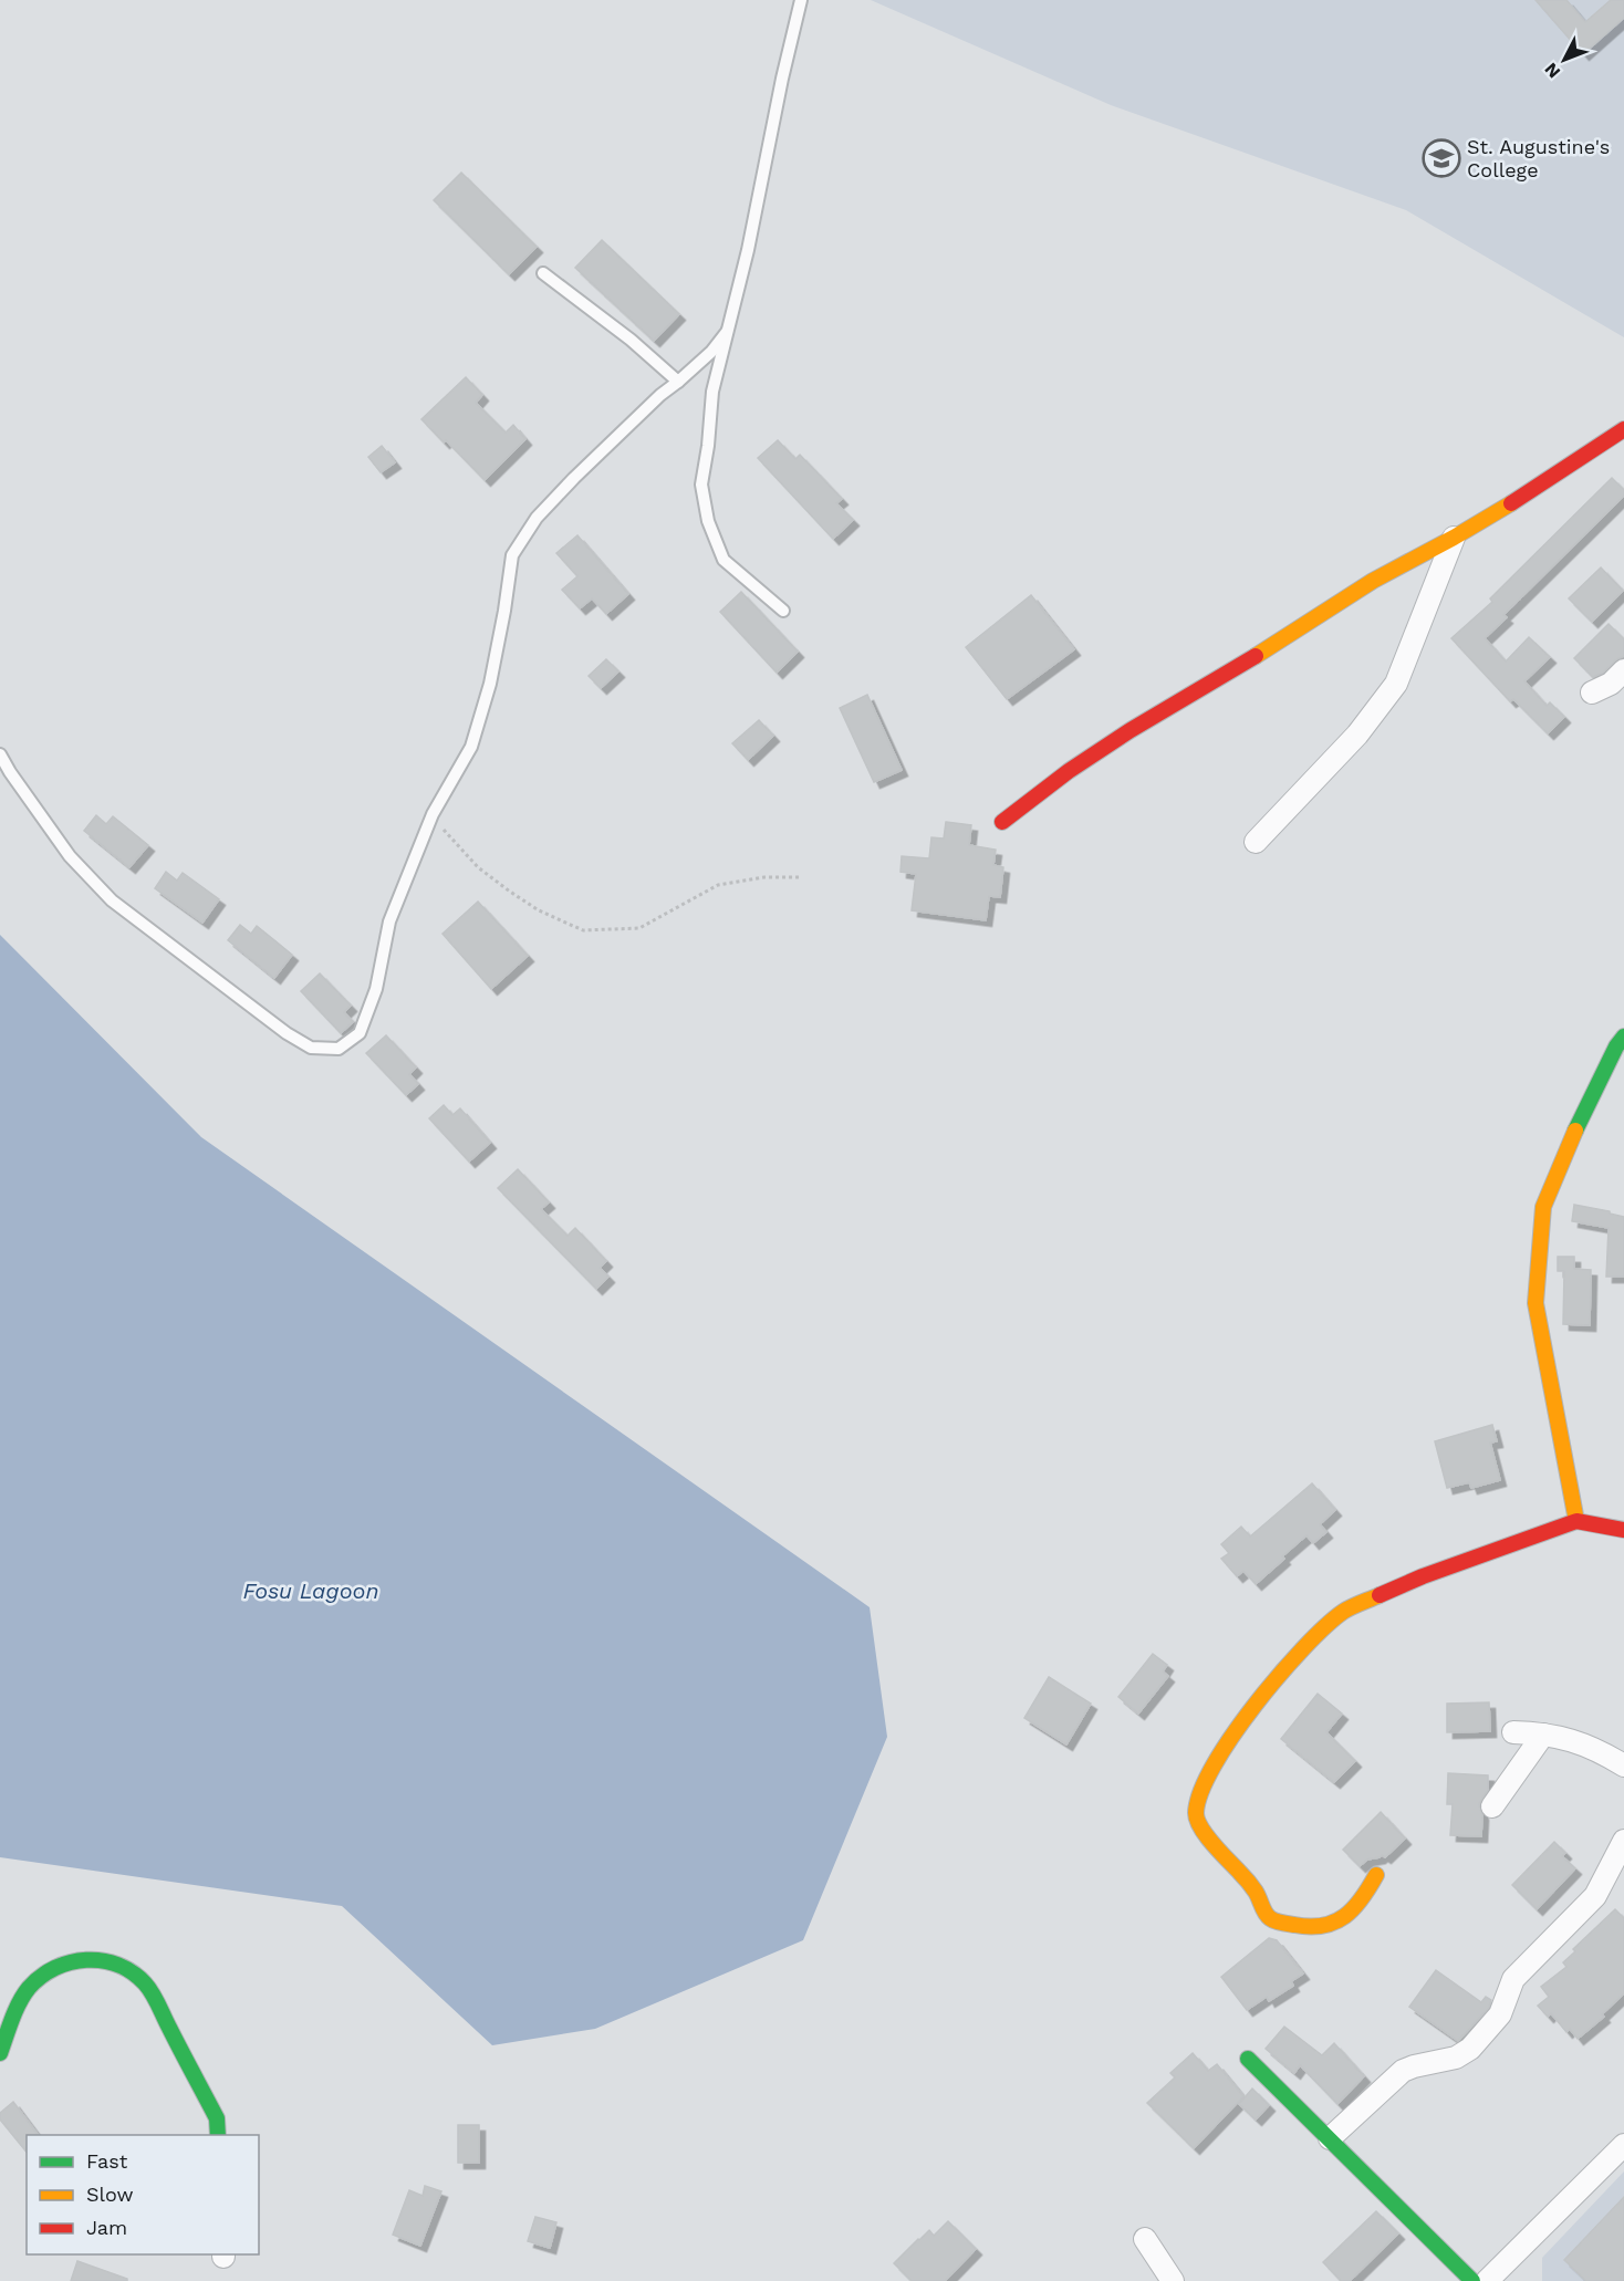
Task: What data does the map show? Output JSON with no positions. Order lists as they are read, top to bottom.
{
  "water": ["Fosu Lagoon"],
  "places": {
    "school or university": ["St. Augustine's College"]
  },
  "legend": ["Fast", "Slow", "Jam"],
  "north": "bottom left"
}
